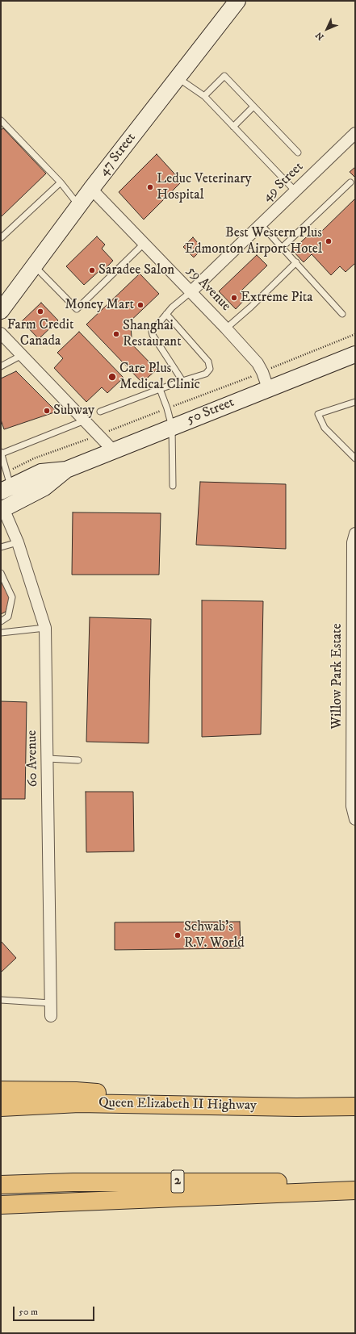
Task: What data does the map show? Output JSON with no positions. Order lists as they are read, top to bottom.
{
  "streets": {
    "highway": ["Queen Elizabeth II Highway", "2"],
    "main road": ["47 Street", "50 Street"],
    "street": [
      "49 Street",
      "59 Avenue",
      "Willow Park Estate",
      "60 Avenue"
    ]
  },
  "crossings": [
    ["47 Street", "59 Avenue"],
    ["49 Street", "59 Avenue"],
    ["59 Avenue", "50 Street"],
    ["50 Street", "60 Avenue"]
  ],
  "places": [
    "Leduc Veterinary Hospital",
    "Best Western Plus Edmonton Airport Hotel",
    "Saradee Salon",
    "Extreme Pita",
    "Money Mart",
    "Farm Credit Canada",
    "Shanghai Restaurant",
    "Care Plus Medical Clinic",
    "Subway",
    "Schwab's R.V. World"
  ],
  "scale_bar": "50 m",
  "north": "bottom left"
}
